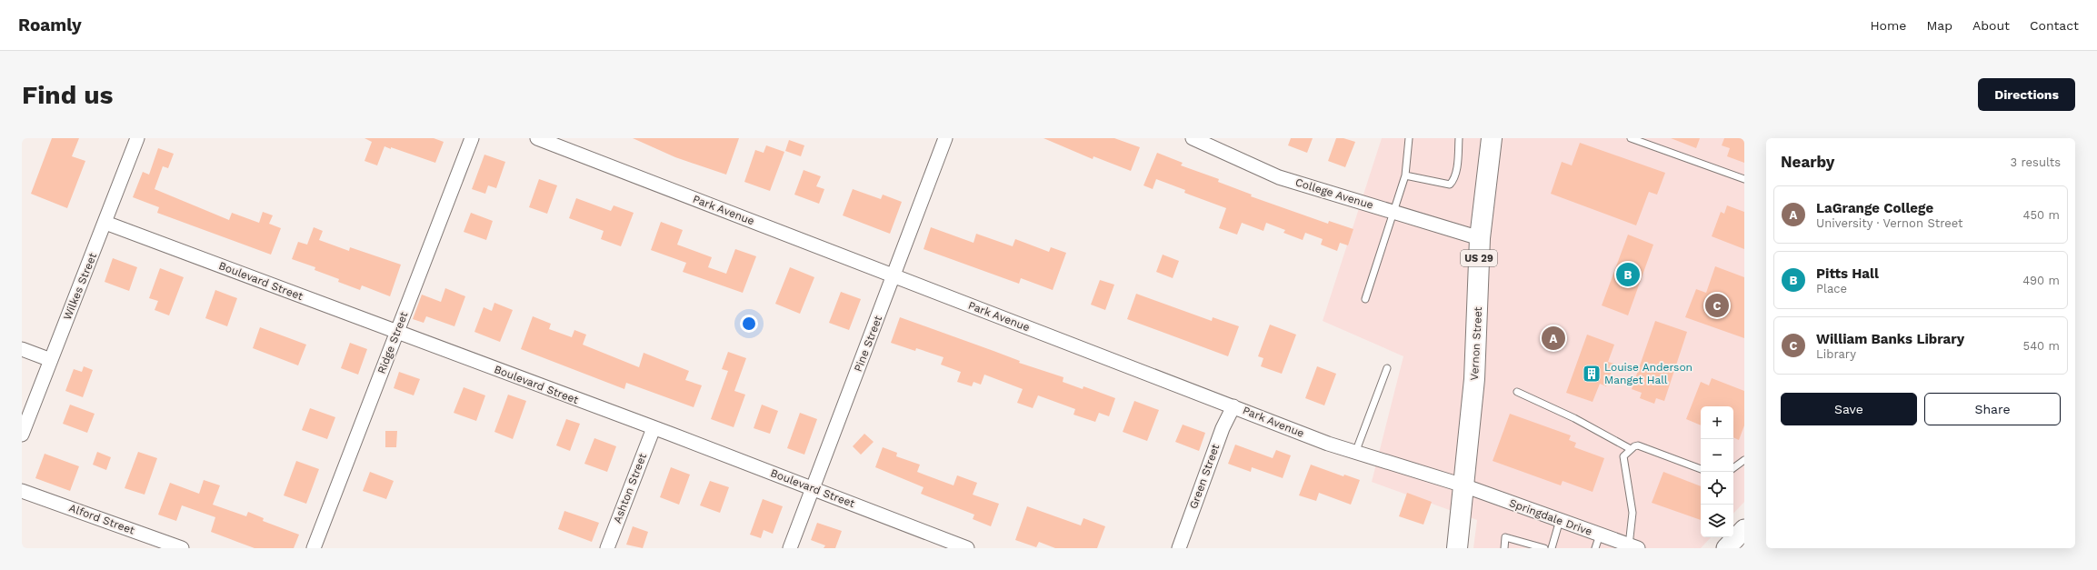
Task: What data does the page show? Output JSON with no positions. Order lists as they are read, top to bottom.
{
  "streets": {
    "main road": ["US 29", "Vernon Street"],
    "street": [
      "College Avenue",
      "Park Avenue",
      "Boulevard Street",
      "Wilkes Street",
      "Ridge Street",
      "Pine Street",
      "Green Street",
      "Ashton Street",
      "Springdale Drive",
      "Alford Street"
    ]
  },
  "crossings": [
    ["College Avenue", "Vernon Street"],
    ["Park Avenue", "Pine Street"],
    ["Park Avenue", "Vernon Street"],
    ["Park Avenue", "Green Street"],
    ["Park Avenue", "Springdale Drive"],
    ["Boulevard Street", "Wilkes Street"],
    ["Boulevard Street", "Ridge Street"],
    ["Boulevard Street", "Pine Street"],
    ["Boulevard Street", "Ashton Street"],
    ["Vernon Street", "Springdale Drive"]
  ],
  "places": {
    "building": ["Louise Anderson Manget Hall"]
  },
  "page": {
    "header": "Roamly",
    "nav": [
      "Home",
      "Map",
      "About",
      "Contact"
    ],
    "buttons": [
      "Directions",
      ["Save", "Share"]
    ],
    "title": "Find us",
    "heading": ["Nearby", "3 results"],
    "list": [
      {
        "mark": "A",
        "name": "LaGrange College",
        "note": "University · Vernon Street",
        "value": "450 m"
      },
      {
        "mark": "B",
        "name": "Pitts Hall",
        "note": "Place",
        "value": "490 m"
      },
      {
        "mark": "C",
        "name": "William Banks Library",
        "note": "Library",
        "value": "540 m"
      }
    ],
    "pins": ["B", "C", "A"],
    "map_buttons": ["+", "−"]
  }
}
